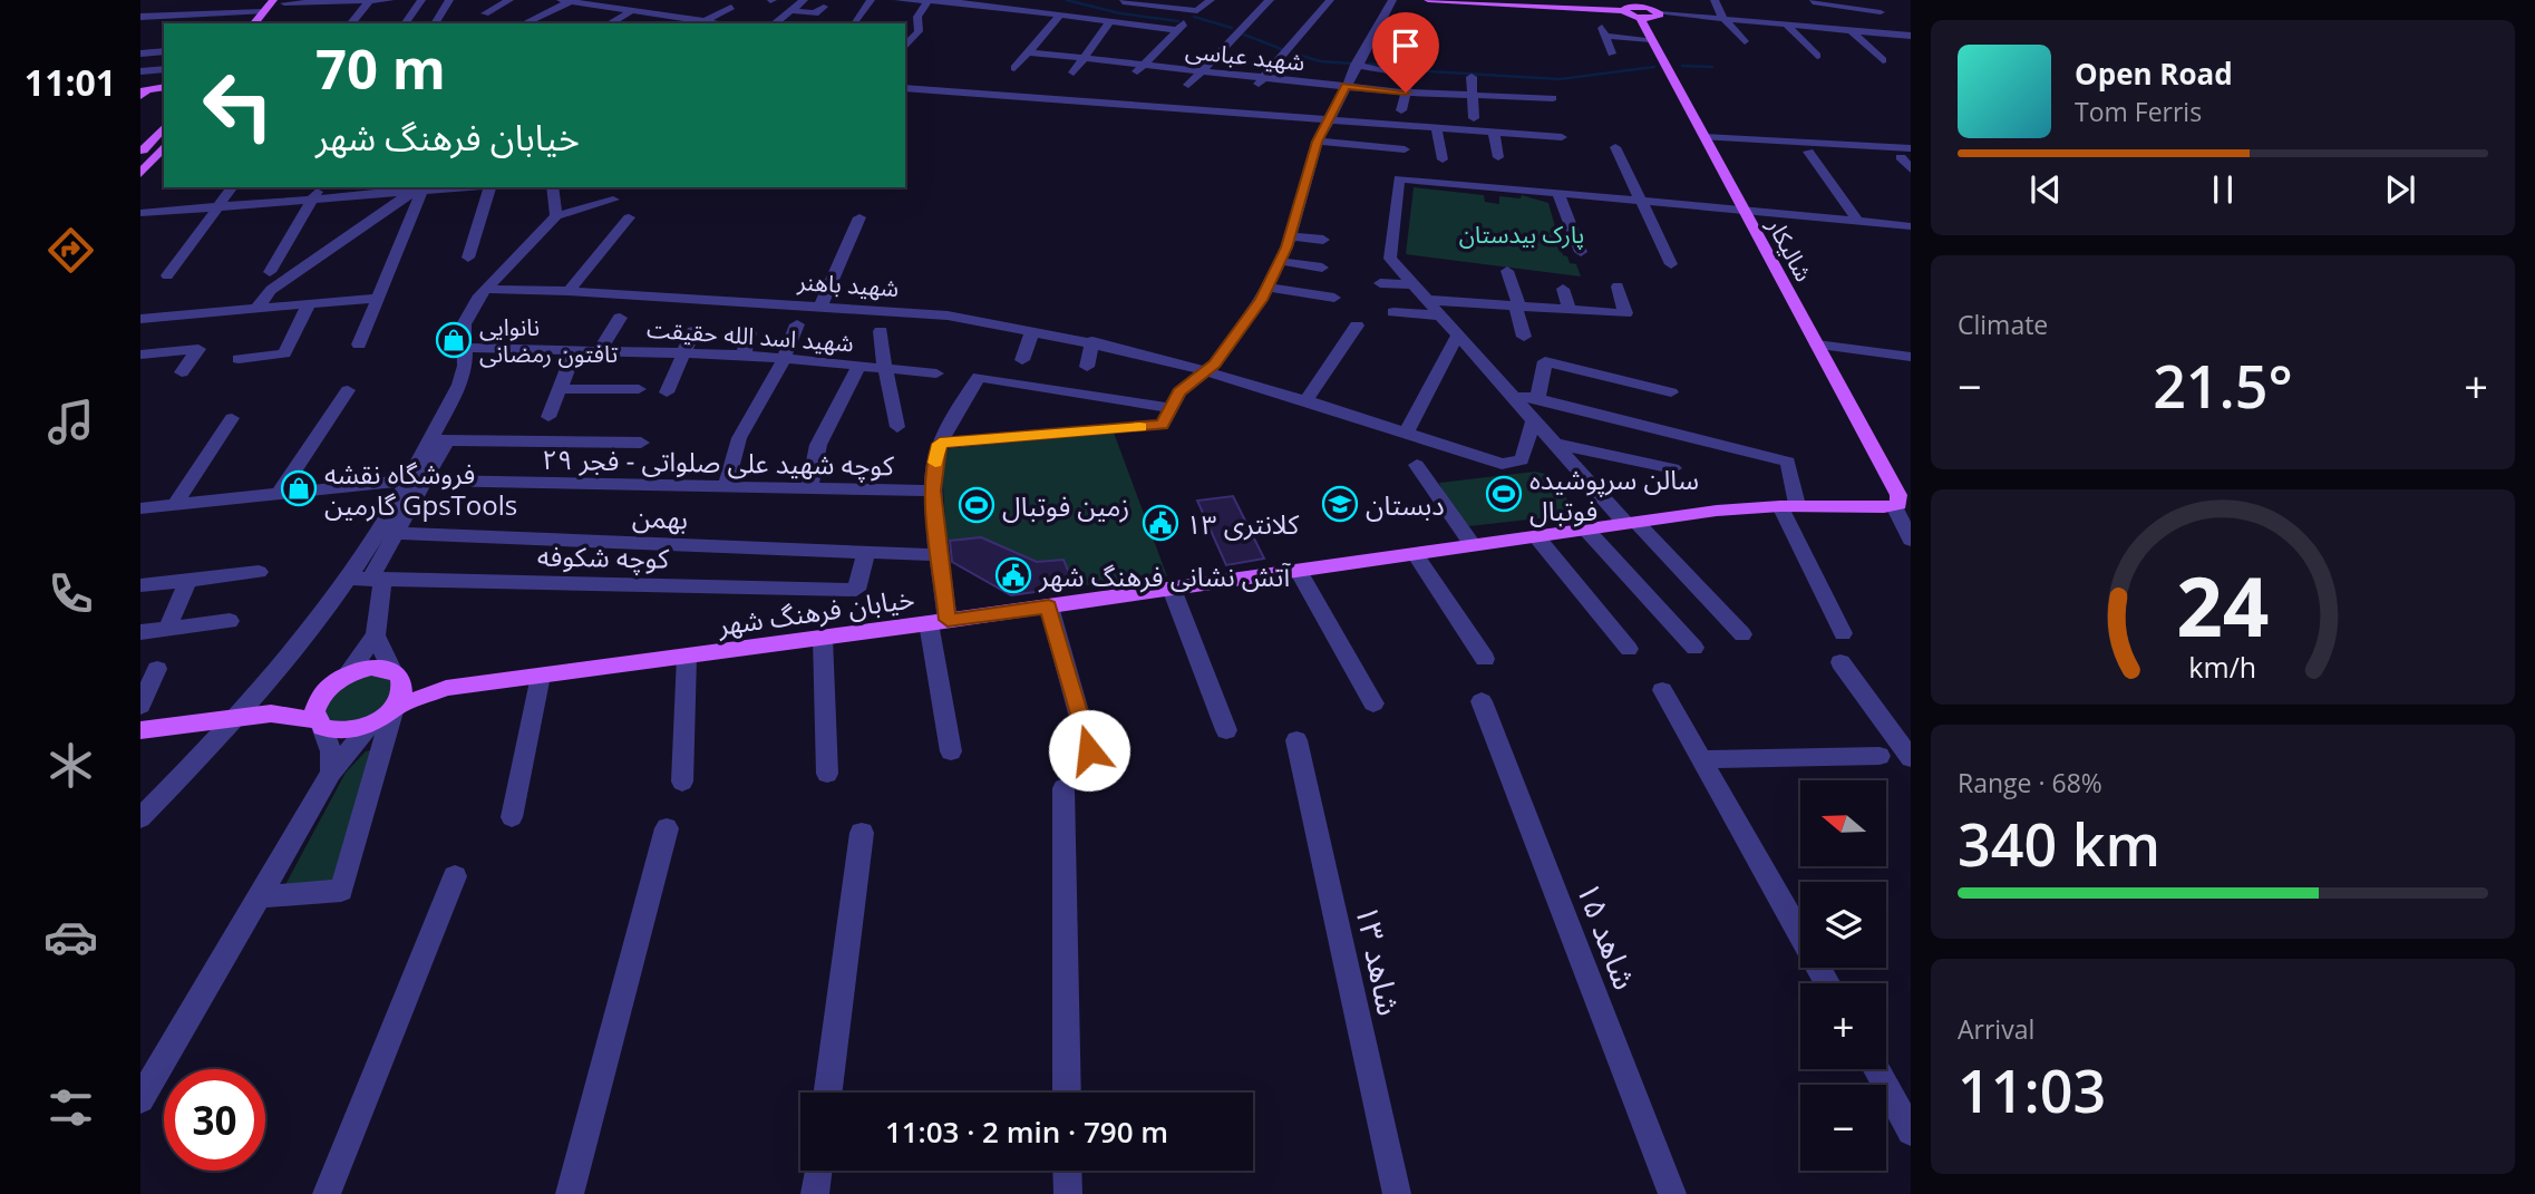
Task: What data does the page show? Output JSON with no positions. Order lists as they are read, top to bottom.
{
  "streets": {
    "main road": ["شالیکار", "خیابان فرهنگ شهر"],
    "street": [
      "شهید عباسی",
      "شهید باهنر",
      "شهید اسد الله حقیقت",
      "کوچه شهید علی صلواتی - فجر ۲۹",
      "بهمن",
      "کوچه شکوفه",
      "شاهد ۱۵",
      "شاهد ۱۳"
    ]
  },
  "crossings": [
    ["شالیکار", "خیابان فرهنگ شهر"],
    ["بهمن", "کوچه شکوفه"]
  ],
  "parks": ["پارک بیدستان"],
  "places": {
    "shop": ["نانوایی تافتون رمضانی", "فروشگاه نقشه گارمین GpsTools"],
    "sports": ["سالن سرپوشیده فوتبال", "زمین فوتبال"],
    "school or university": ["دبستان"],
    "public building": ["کلانتری ۱۳", "آتش نشانی فرهنگ شهر"]
  },
  "north": "left",
  "page": {
    "tabs": "11:01",
    "turn": ["70 m", "خیابان فرهنگ شهر"],
    "song": ["Open Road", "Tom Ferris"],
    "tile": [
      "Climate",
      ["Range · 68%", "340 km"],
      ["Arrival", "11:03"]
    ],
    "heat": ["−", "21.5°", "+"],
    "map_buttons": ["+", "−"],
    "limit": "30",
    "trip": "11:03 · 2 min · 790 m",
    "gauge": ["24", "km/h"]
  }
}
